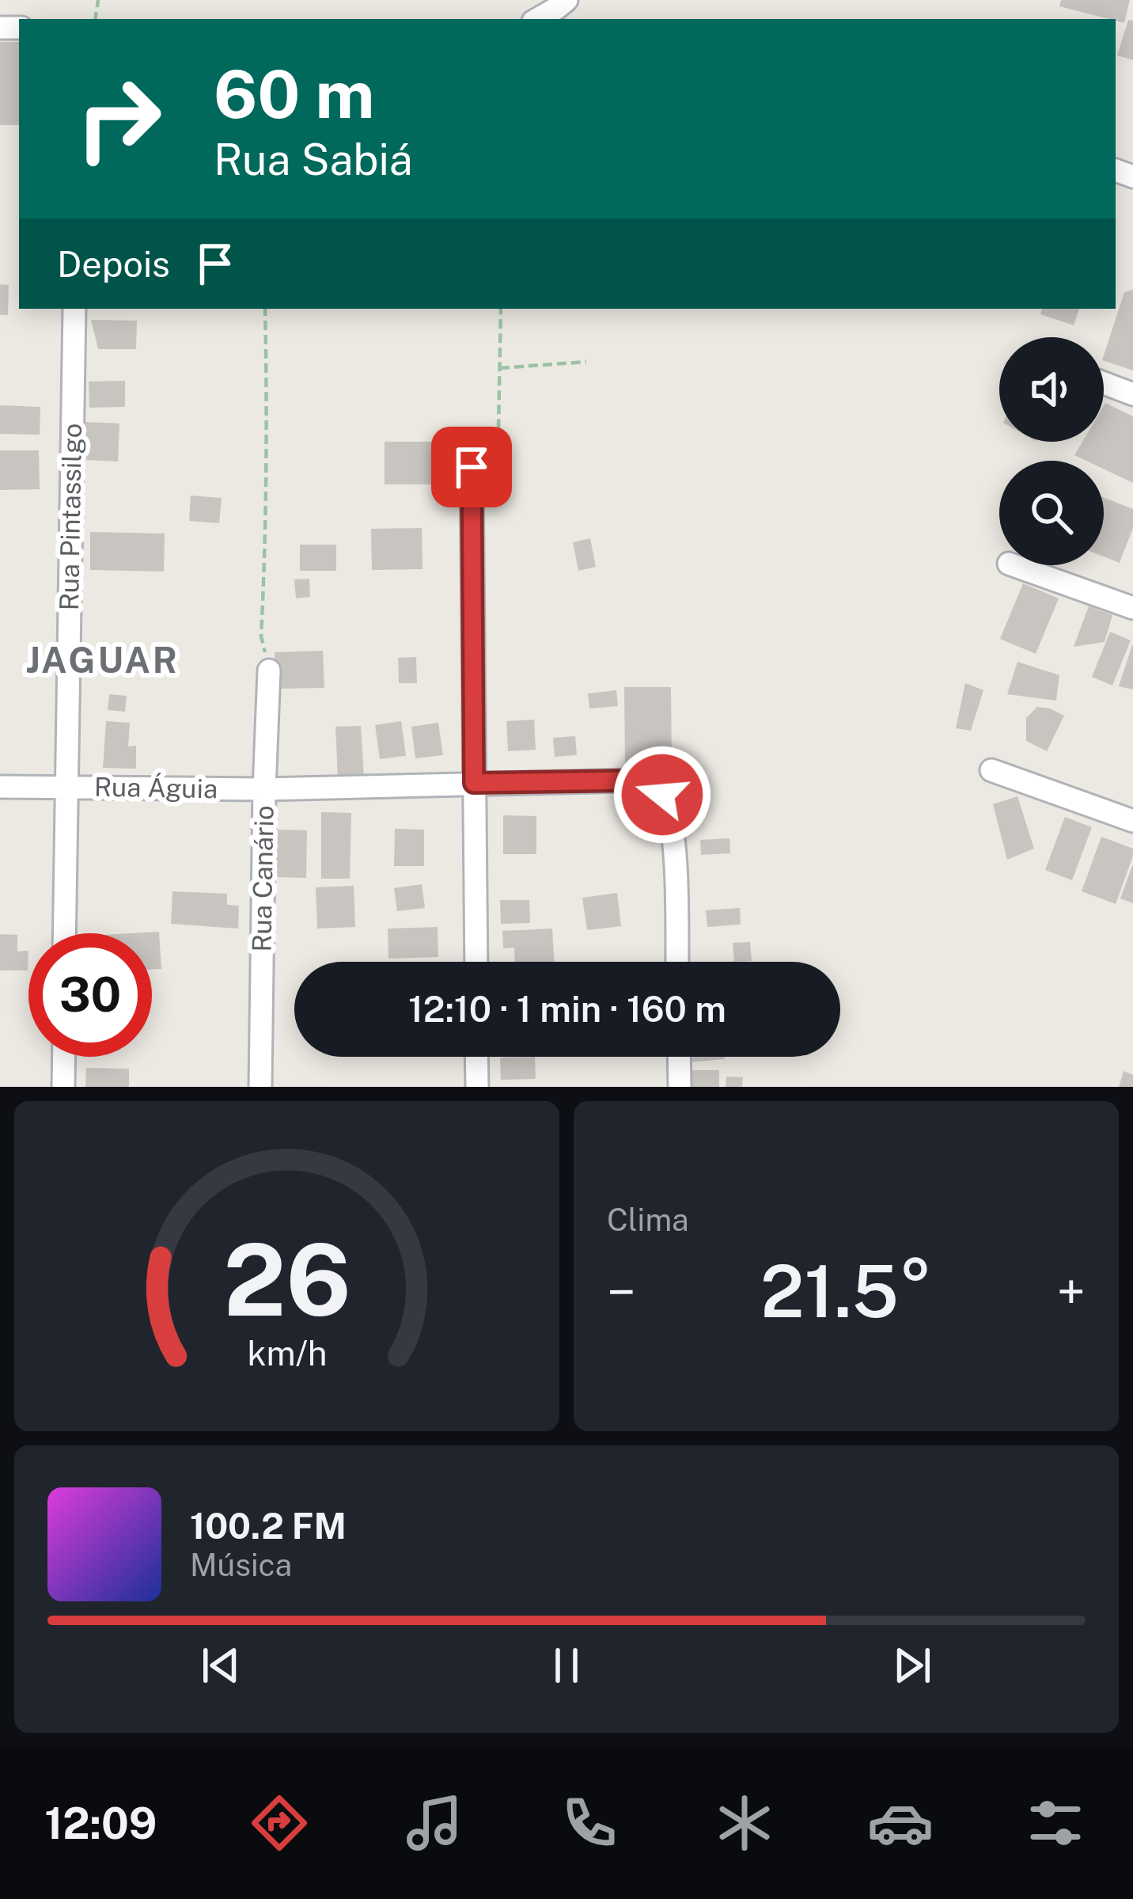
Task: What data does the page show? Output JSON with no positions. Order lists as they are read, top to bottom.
{
  "streets": {
    "street": ["Rua Pintassilgo", "Rua Águia", "Rua Canário"]
  },
  "crossings": [
    ["Rua Pintassilgo", "Rua Águia"],
    ["Rua Águia", "Rua Canário"]
  ],
  "districts": ["JAGUAR"],
  "page": {
    "turn": ["60 m", "Rua Sabiá"],
    "then": "Depois",
    "limit": "30",
    "trip": "12:10 · 1 min · 160 m",
    "tile": "Clima",
    "heat": ["−", "21.5°", "+"],
    "song": ["100.2 FM", "Música"],
    "tabs": "12:09",
    "gauge": ["26", "km/h"]
  }
}
